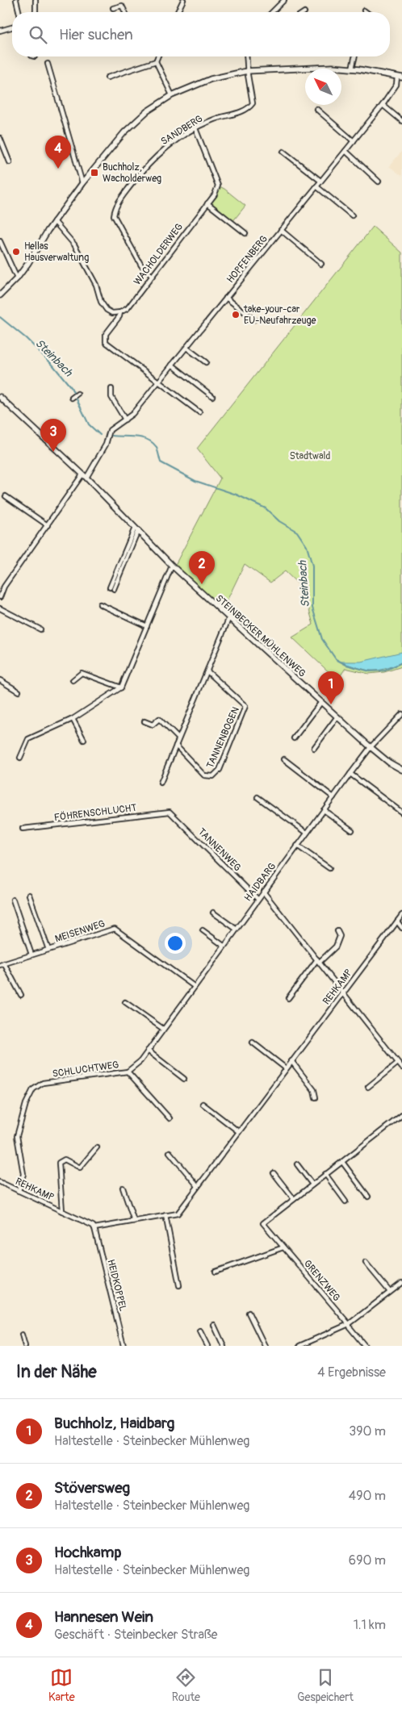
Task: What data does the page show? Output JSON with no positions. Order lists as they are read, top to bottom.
{
  "streets": {
    "street": [
      "SANDBERG",
      "WACHOLDERWEG",
      "HOPFENBERG",
      "STEINBECKER MÜHLENWEG",
      "TANNENBOGEN",
      "FÖHRENSCHLUCHT",
      "TANNENWEG",
      "HAIDBARG",
      "MEISENWEG",
      "REHKAMP",
      "SCHLUCHTWEG",
      "GRENZWEG",
      "HEIDKOPPEL"
    ]
  },
  "crossings": [
    ["SANDBERG", "WACHOLDERWEG"],
    ["WACHOLDERWEG", "HOPFENBERG"],
    ["HOPFENBERG", "STEINBECKER MÜHLENWEG"],
    ["STEINBECKER MÜHLENWEG", "HAIDBARG"],
    ["FÖHRENSCHLUCHT", "TANNENWEG"],
    ["TANNENWEG", "HAIDBARG"],
    ["HAIDBARG", "MEISENWEG"],
    ["HAIDBARG", "SCHLUCHTWEG"],
    ["REHKAMP", "SCHLUCHTWEG"],
    ["REHKAMP", "HEIDKOPPEL"]
  ],
  "water": ["Steinbach"],
  "parks": ["Stadtwald"],
  "places": {
    "transit": ["Buchholz, Wacholderweg"],
    "other": ["Hellas Hausverwaltung", "take-your-car EU-Neufahrzeuge"]
  },
  "north": "top left",
  "page": {
    "search": "Hier suchen",
    "pins": [
      "4",
      "3",
      "2",
      "1"
    ],
    "heading": ["In der Nähe", "4 Ergebnisse"],
    "list": [
      {
        "mark": "1",
        "name": "Buchholz, Haidbarg",
        "note": "Haltestelle · Steinbecker Mühlenweg",
        "value": "390 m"
      },
      {
        "mark": "2",
        "name": "Stöversweg",
        "note": "Haltestelle · Steinbecker Mühlenweg",
        "value": "490 m"
      },
      {
        "mark": "3",
        "name": "Hochkamp",
        "note": "Haltestelle · Steinbecker Mühlenweg",
        "value": "690 m"
      },
      {
        "mark": "4",
        "name": "Hannesen Wein",
        "note": "Geschäft · Steinbecker Straße",
        "value": "1.1 km"
      }
    ],
    "nav": ["Karte", "Route", "Gespeichert"]
  }
}
